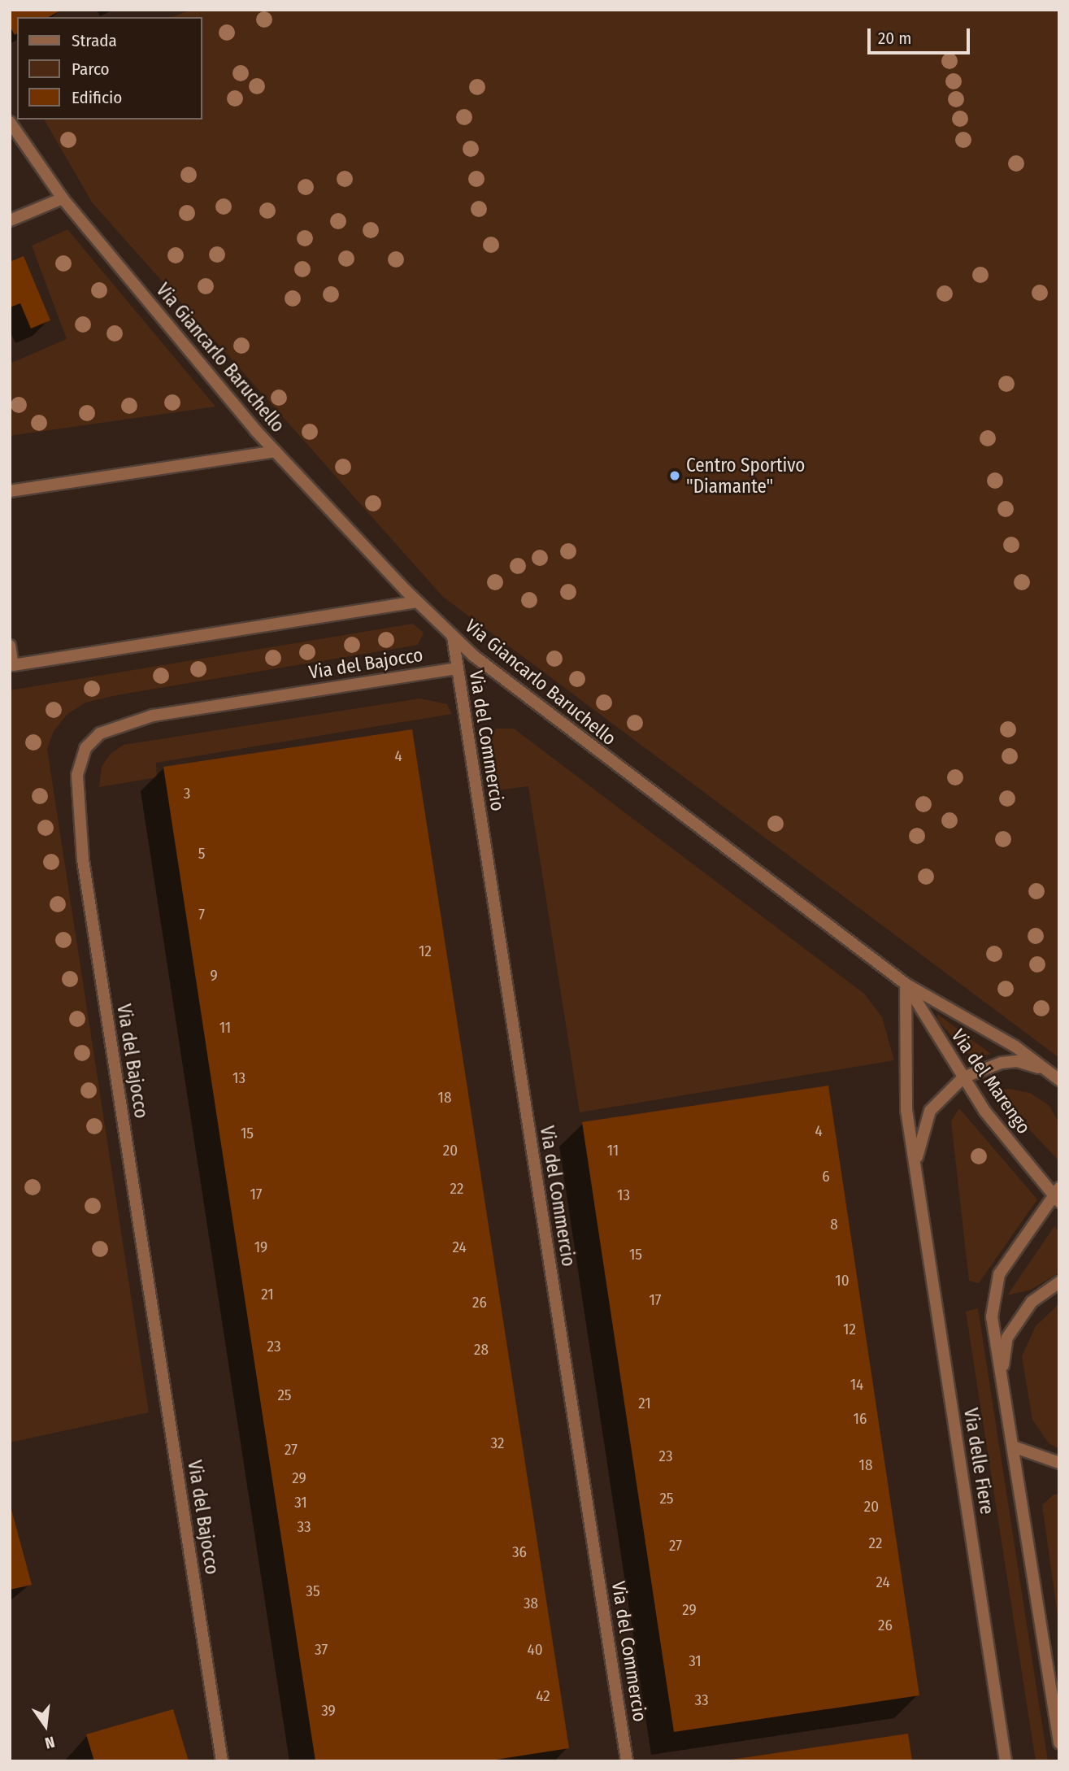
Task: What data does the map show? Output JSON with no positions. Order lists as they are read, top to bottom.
{
  "streets": {
    "street": [
      "Via Giancarlo Baruchello",
      "Via del Bajocco",
      "Via del Commercio",
      "Via del Marengo",
      "Via delle Fiere"
    ]
  },
  "crossings": [
    ["Via Giancarlo Baruchello", "Via del Commercio"],
    ["Via Giancarlo Baruchello", "Via del Marengo"],
    ["Via Giancarlo Baruchello", "Via delle Fiere"],
    ["Via del Bajocco", "Via del Commercio"],
    ["Via del Marengo", "Via delle Fiere"]
  ],
  "places": ["Centro Sportivo \"Diamante\""],
  "house_numbers": [
    "4",
    "3",
    "5",
    "7",
    "12",
    "9",
    "11",
    "13",
    "18",
    "4",
    "15",
    "20",
    "11",
    "6",
    "22",
    "17",
    "13",
    "8",
    "19",
    "24",
    "15",
    "10",
    "21",
    "17",
    "26",
    "12",
    "23",
    "28",
    "14",
    "25",
    "21",
    "16",
    "32",
    "27",
    "23",
    "18",
    "29",
    "25",
    "31",
    "20",
    "33",
    "22",
    "27",
    "36",
    "24",
    "35",
    "38",
    "29",
    "26",
    "37",
    "40",
    "31",
    "42",
    "33",
    "39"
  ],
  "legend": ["Strada", "Parco", "Edificio"],
  "scale_bar": "20 m",
  "north": "bottom"
}
